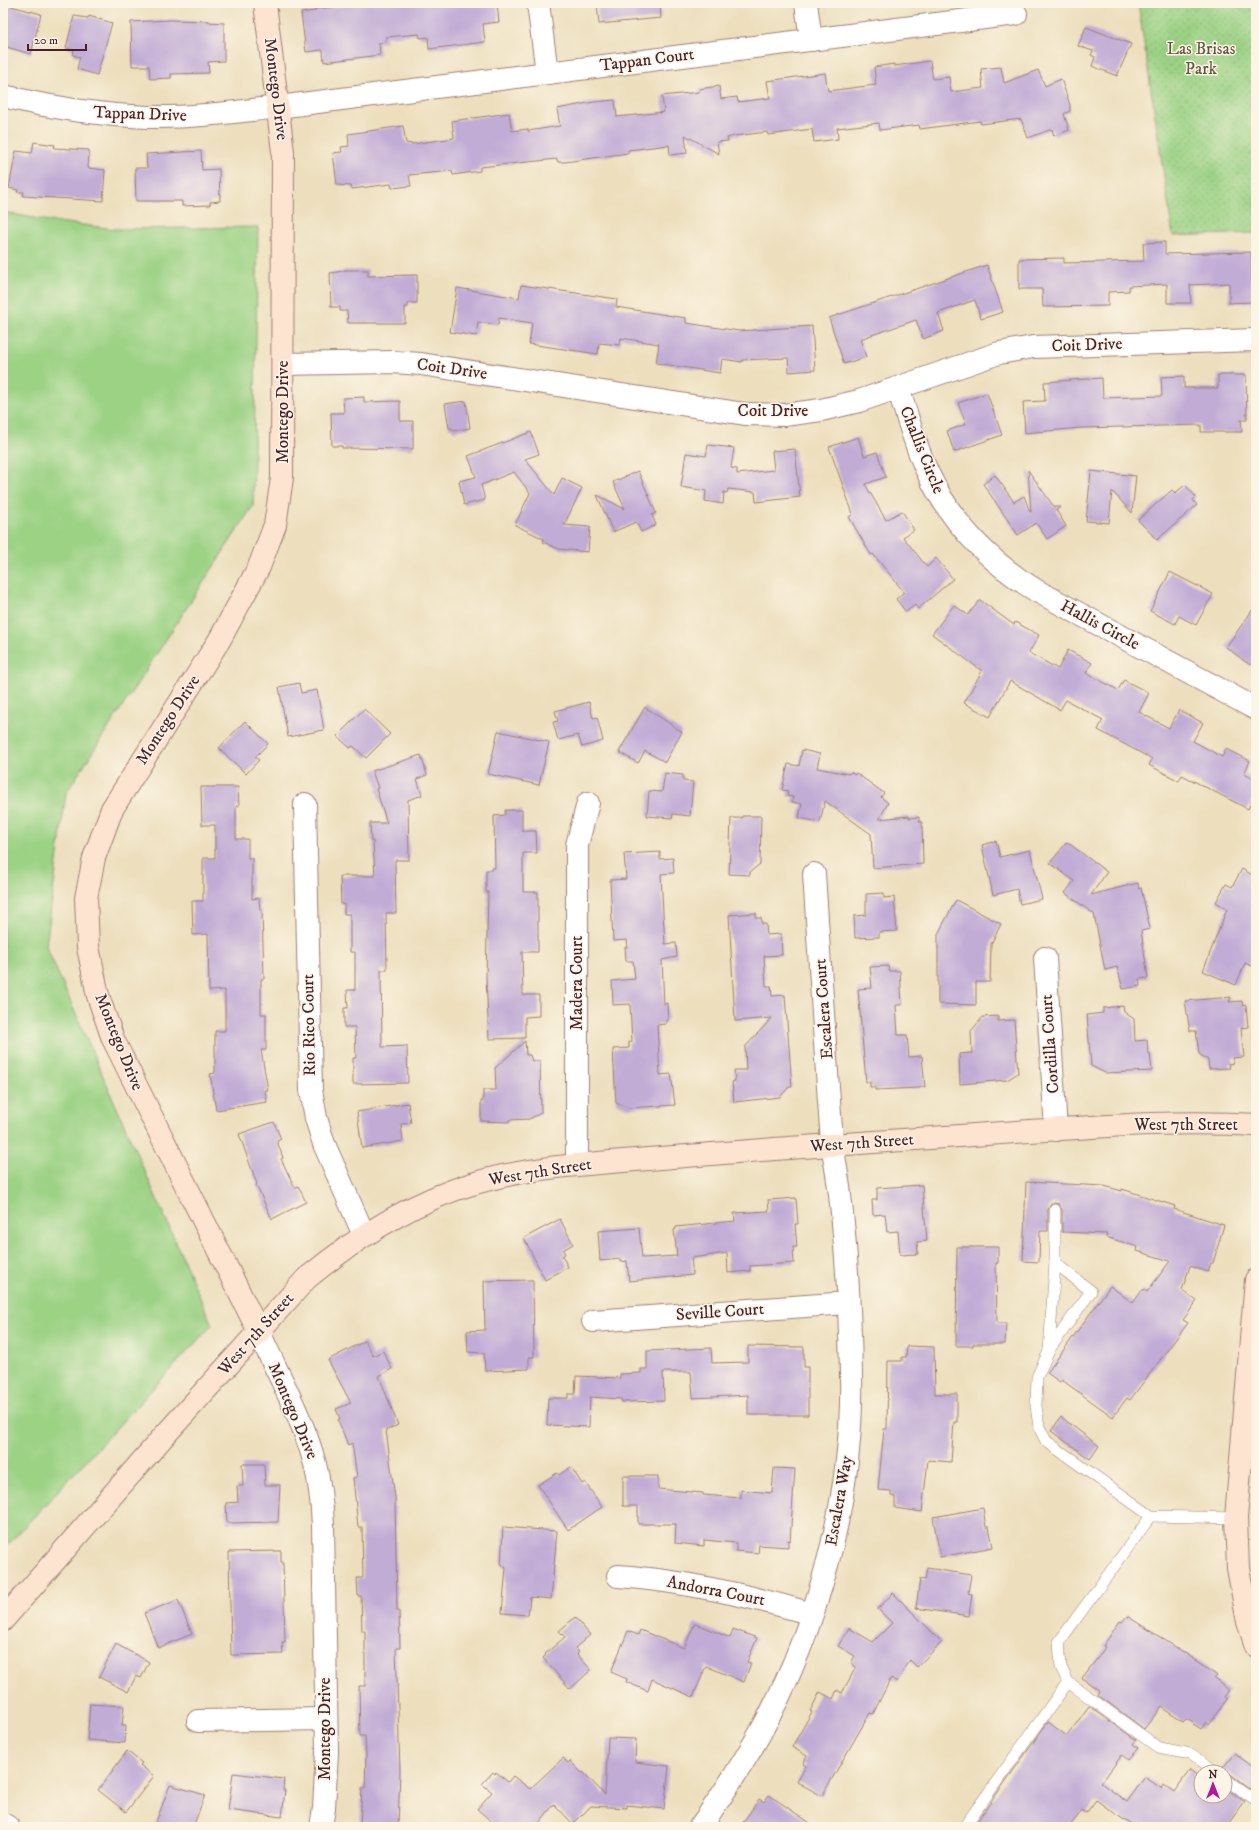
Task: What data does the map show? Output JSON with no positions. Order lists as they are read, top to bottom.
{
  "streets": {
    "street": [
      "Tappan Court",
      "Montego Drive",
      "Tappan Drive",
      "Coit Drive",
      "Challis Circle",
      "Hallis Circle",
      "Madera Court",
      "Escalera Court",
      "Rio Rico Court",
      "Cordilla Court",
      "West 7th Street",
      "Seville Court",
      "Escalera Way",
      "Andorra Court"
    ]
  },
  "crossings": [
    ["Tappan Court", "Montego Drive"],
    ["Tappan Court", "Tappan Drive"],
    ["Montego Drive", "Tappan Drive"],
    ["Montego Drive", "Coit Drive"],
    ["Montego Drive", "West 7th Street"],
    ["Coit Drive", "Challis Circle"],
    ["Challis Circle", "Hallis Circle"],
    ["Madera Court", "West 7th Street"],
    ["Escalera Court", "West 7th Street"],
    ["Escalera Court", "Escalera Way"],
    ["Rio Rico Court", "West 7th Street"],
    ["Cordilla Court", "West 7th Street"],
    ["West 7th Street", "Escalera Way"],
    ["Seville Court", "Escalera Way"],
    ["Escalera Way", "Andorra Court"]
  ],
  "parks": ["Las Brisas Park"],
  "scale_bar": "20 m",
  "north": "top"
}
